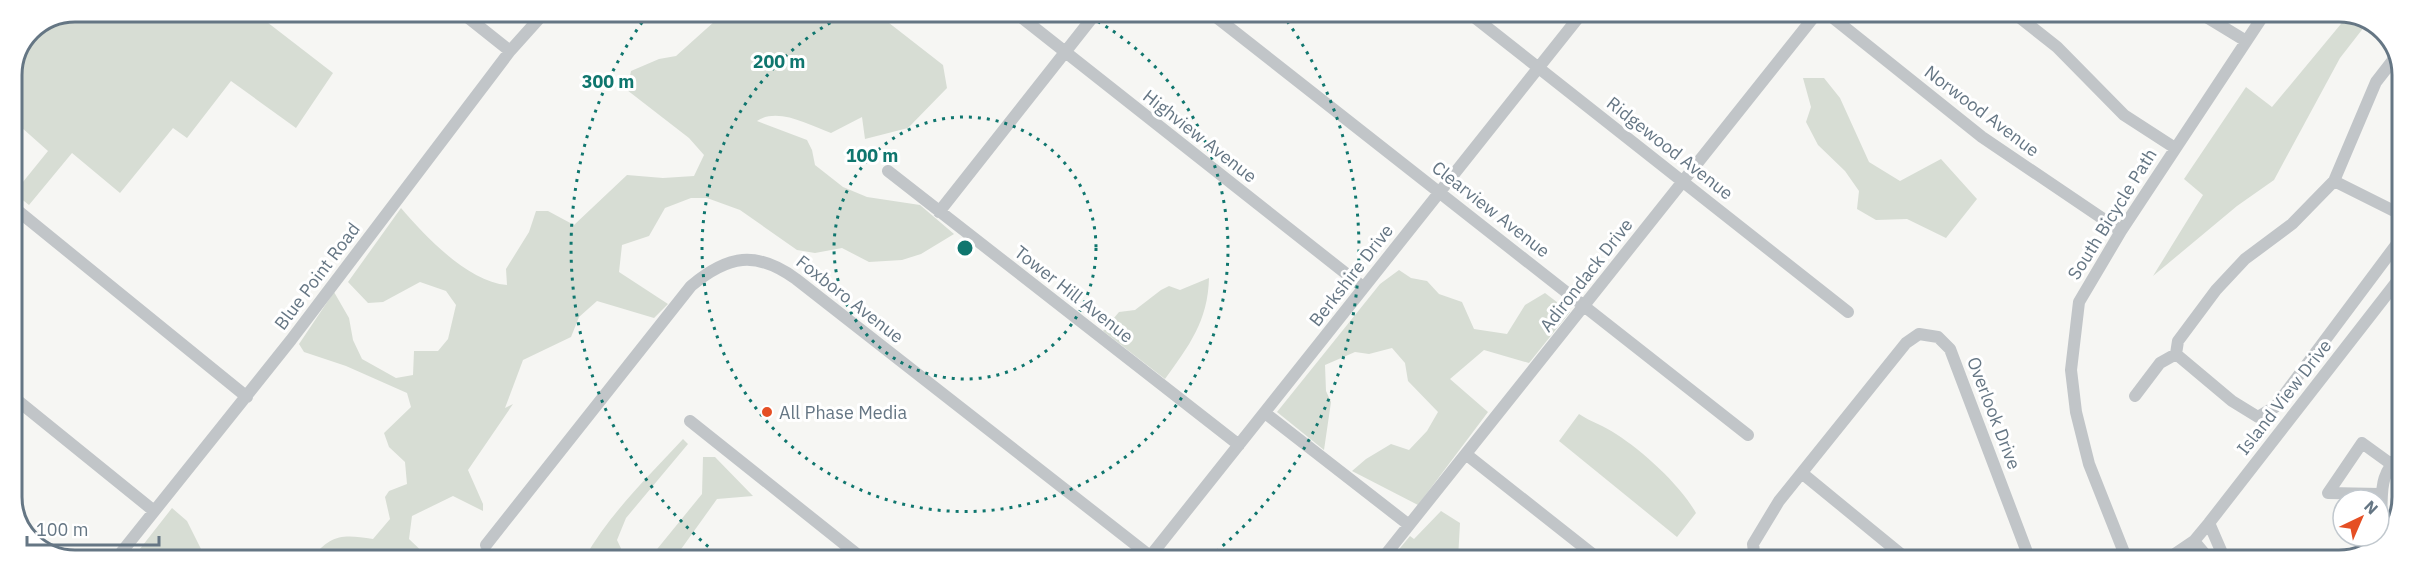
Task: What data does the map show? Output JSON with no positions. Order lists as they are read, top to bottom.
{
  "streets": {
    "street": [
      "Norwood Avenue",
      "Highview Avenue",
      "Ridgewood Avenue",
      "Clearview Avenue",
      "South Bicycle Path",
      "Berkshire Drive",
      "Adirondack Drive",
      "Blue Point Road",
      "Tower Hill Avenue",
      "Foxboro Avenue",
      "Island View Drive",
      "Overlook Drive"
    ]
  },
  "crossings": [
    ["Norwood Avenue", "South Bicycle Path"],
    ["Highview Avenue", "Berkshire Drive"],
    ["Ridgewood Avenue", "Berkshire Drive"],
    ["Ridgewood Avenue", "Adirondack Drive"],
    ["Clearview Avenue", "Berkshire Drive"],
    ["Clearview Avenue", "Adirondack Drive"],
    ["Berkshire Drive", "Tower Hill Avenue"]
  ],
  "places": ["All Phase Media"],
  "scale_bar": "100 m",
  "north": "top right",
  "rings": ["200 m", "300 m", "100 m"]
}
